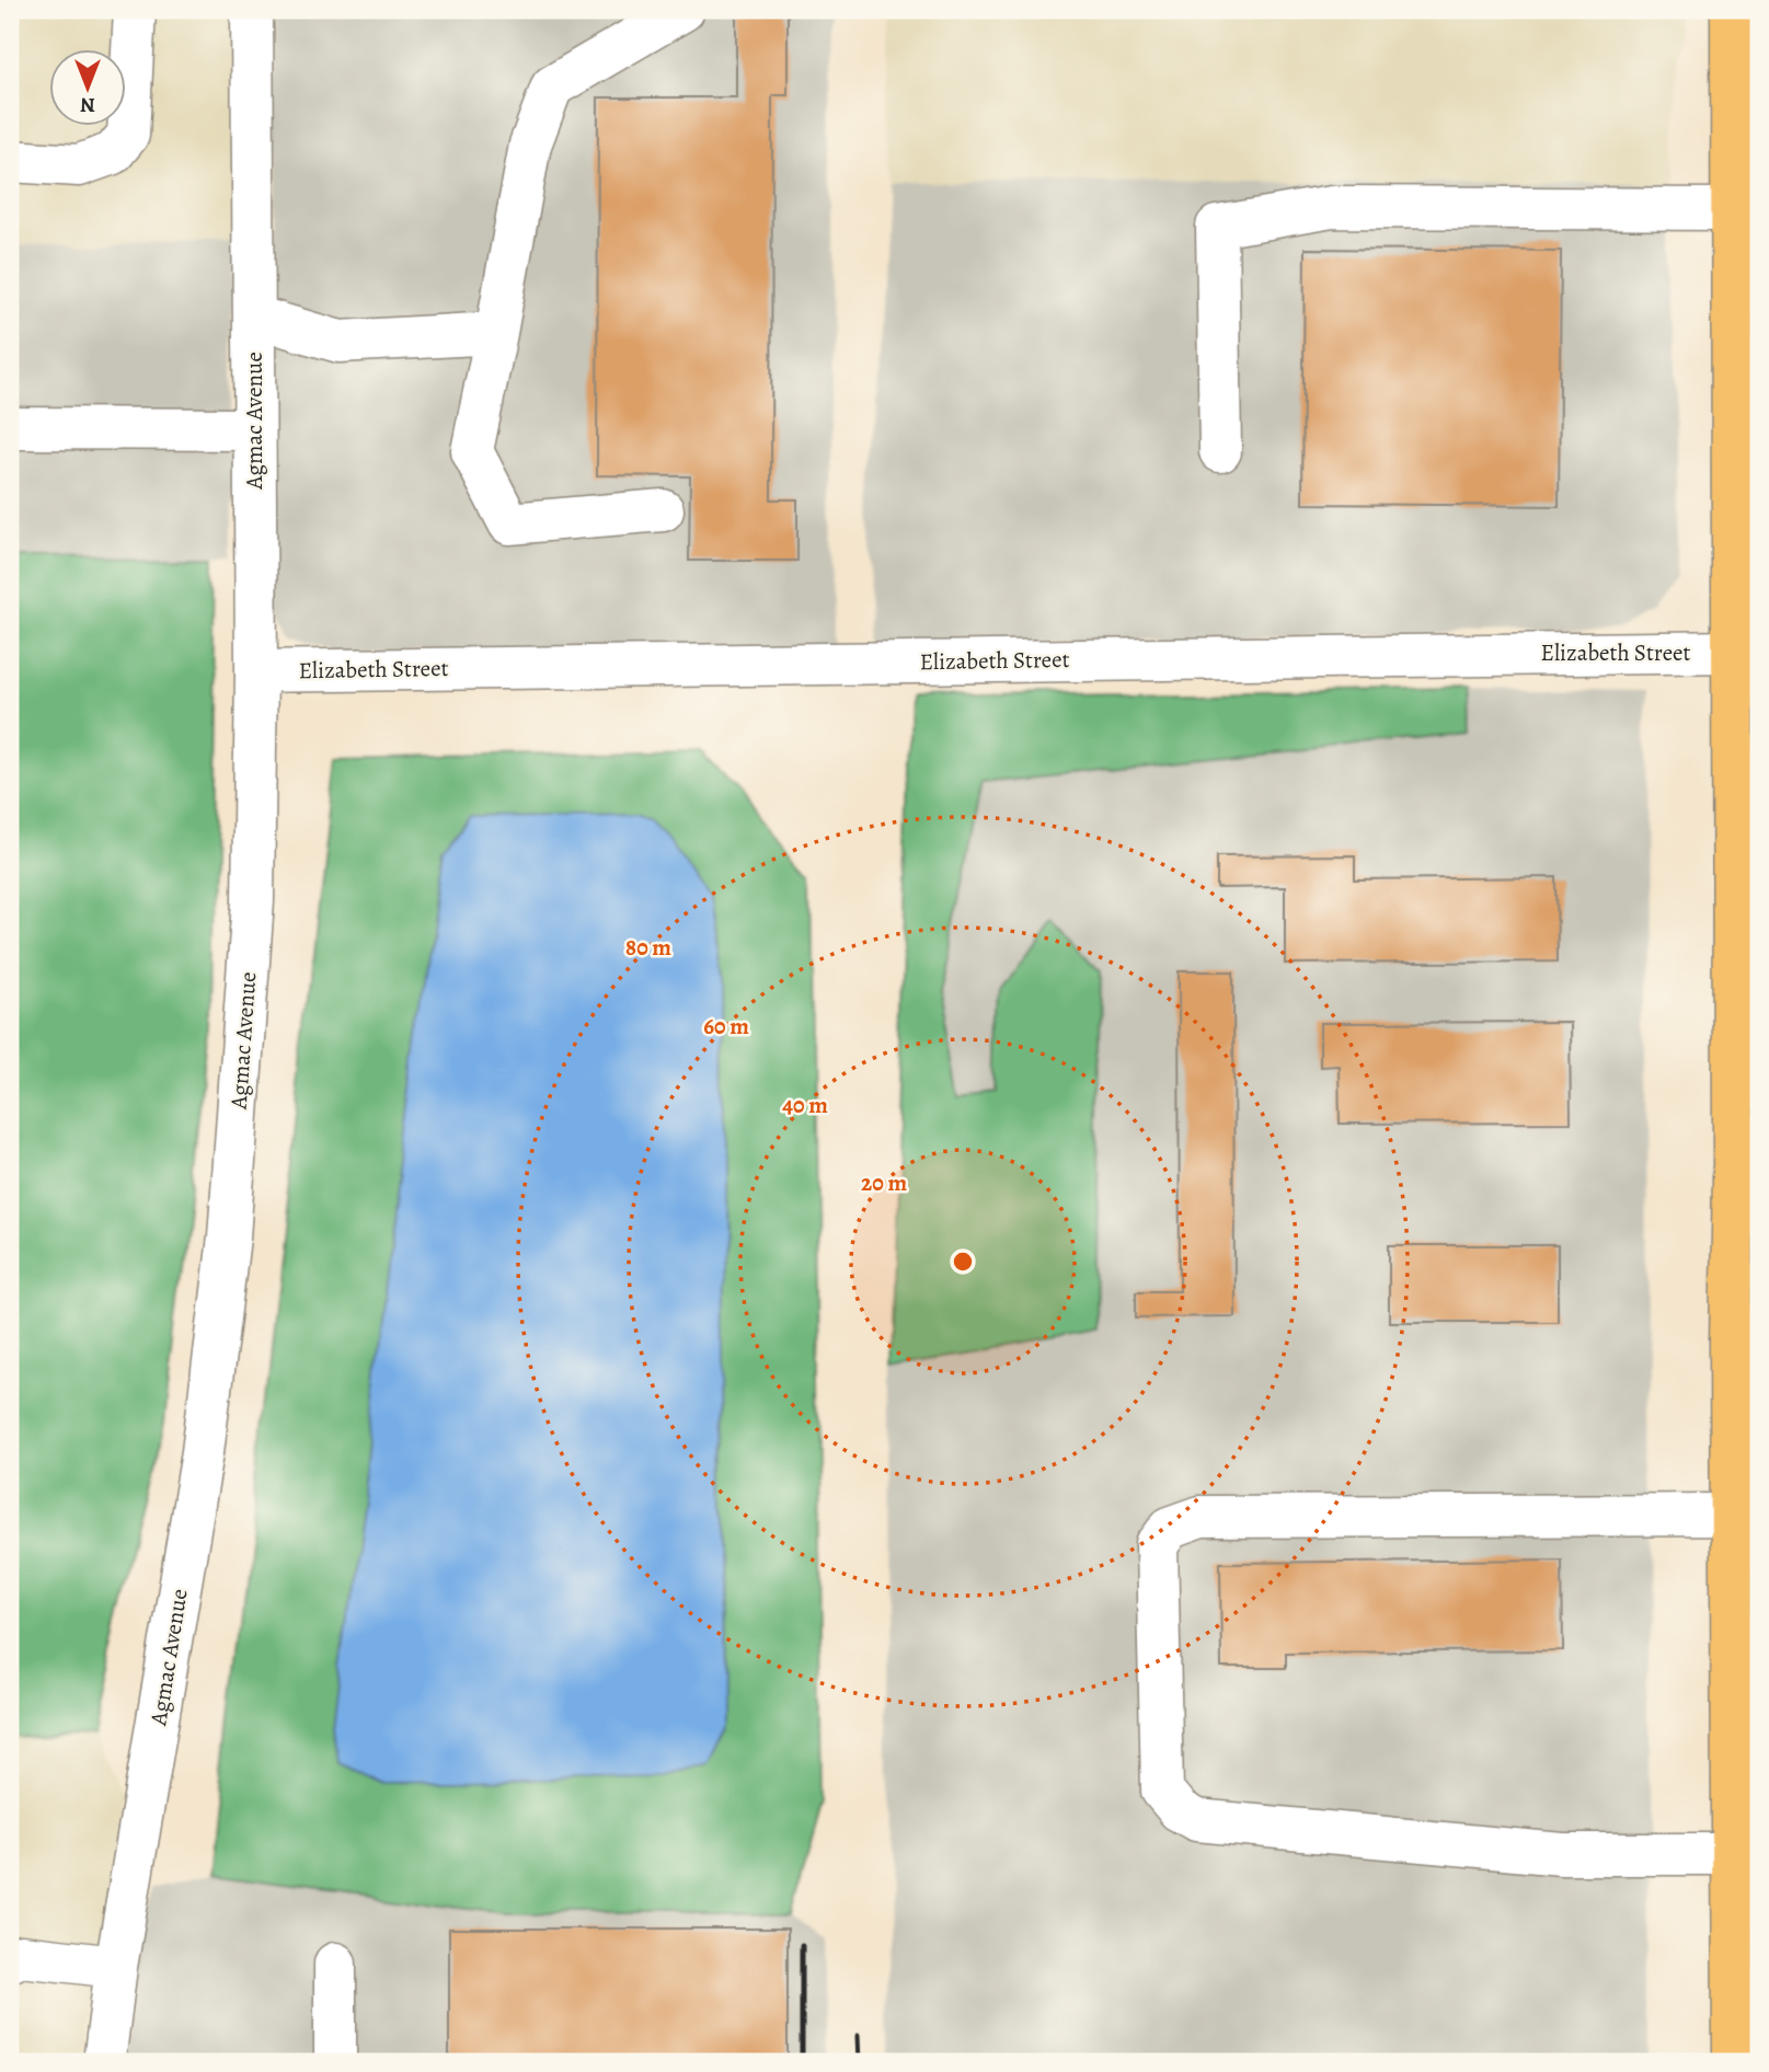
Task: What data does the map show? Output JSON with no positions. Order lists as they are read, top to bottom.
{
  "streets": {
    "street": ["Agmac Avenue", "Elizabeth Street"]
  },
  "crossings": [
    ["Agmac Avenue", "Elizabeth Street"]
  ],
  "north": "bottom",
  "rings": [
    "80 m",
    "60 m",
    "40 m",
    "20 m"
  ]
}
